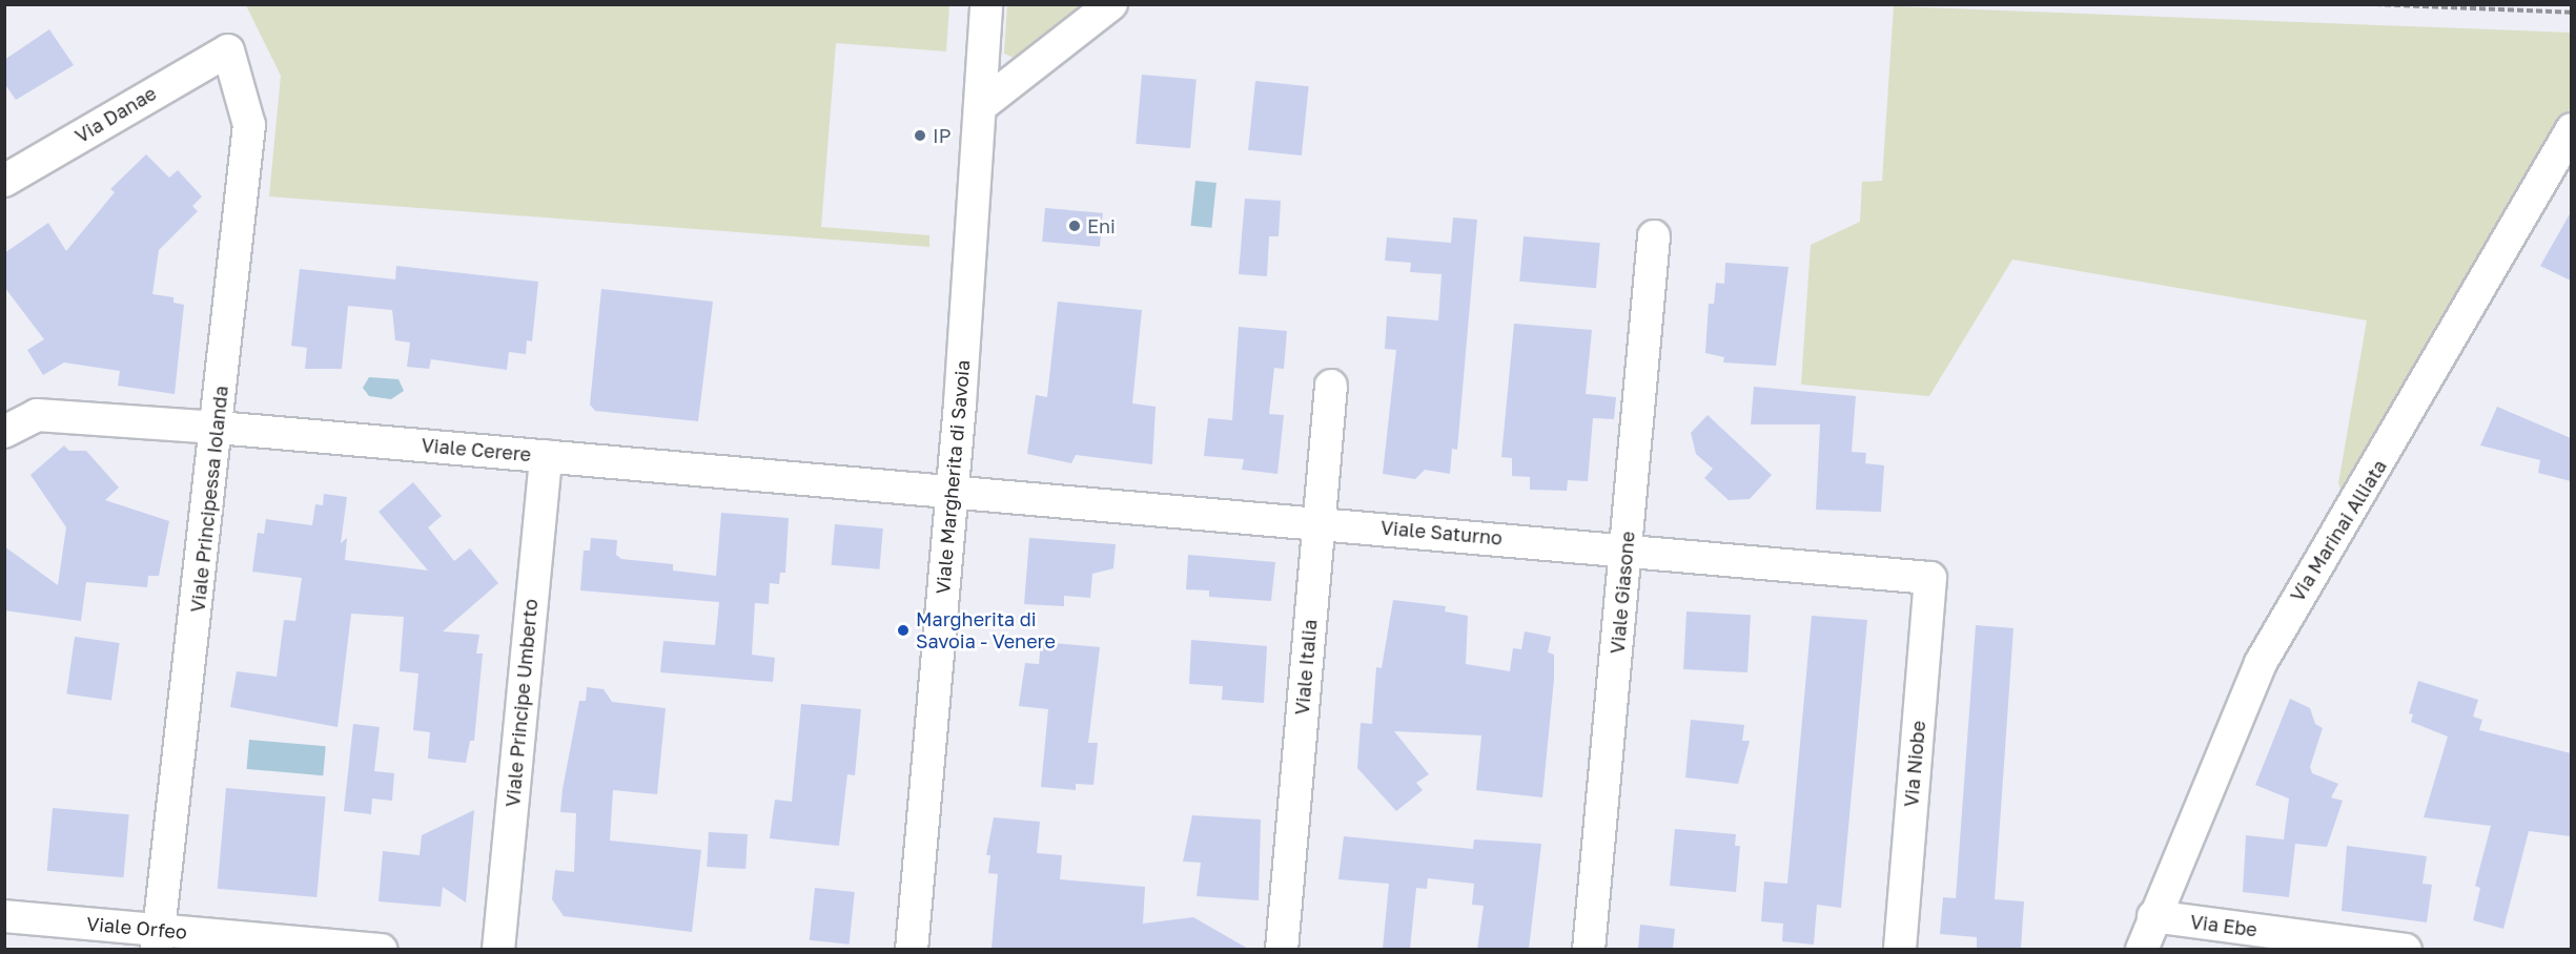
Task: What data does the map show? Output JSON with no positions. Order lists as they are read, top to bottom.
{
  "streets": {
    "street": [
      "Via Danae",
      "Viale Cerere",
      "Viale Margherita di Savoia",
      "Viale Principessa Iolanda",
      "Via Marinai Alliata",
      "Viale Saturno",
      "Viale Giasone",
      "Viale Italia",
      "Viale Principe Umberto",
      "Via Niobe",
      "Via Ebe",
      "Viale Orfeo"
    ]
  },
  "crossings": [
    ["Via Danae", "Viale Principessa Iolanda"],
    ["Viale Cerere", "Viale Margherita di Savoia"],
    ["Viale Cerere", "Viale Principessa Iolanda"],
    ["Viale Cerere", "Viale Saturno"],
    ["Viale Cerere", "Viale Principe Umberto"],
    ["Viale Margherita di Savoia", "Viale Saturno"],
    ["Viale Principessa Iolanda", "Viale Orfeo"],
    ["Via Marinai Alliata", "Via Ebe"],
    ["Viale Saturno", "Viale Giasone"],
    ["Viale Saturno", "Viale Italia"],
    ["Viale Saturno", "Via Niobe"]
  ],
  "places": ["IP", "Eni", "Margherita di Savoia - Venere"]
}
